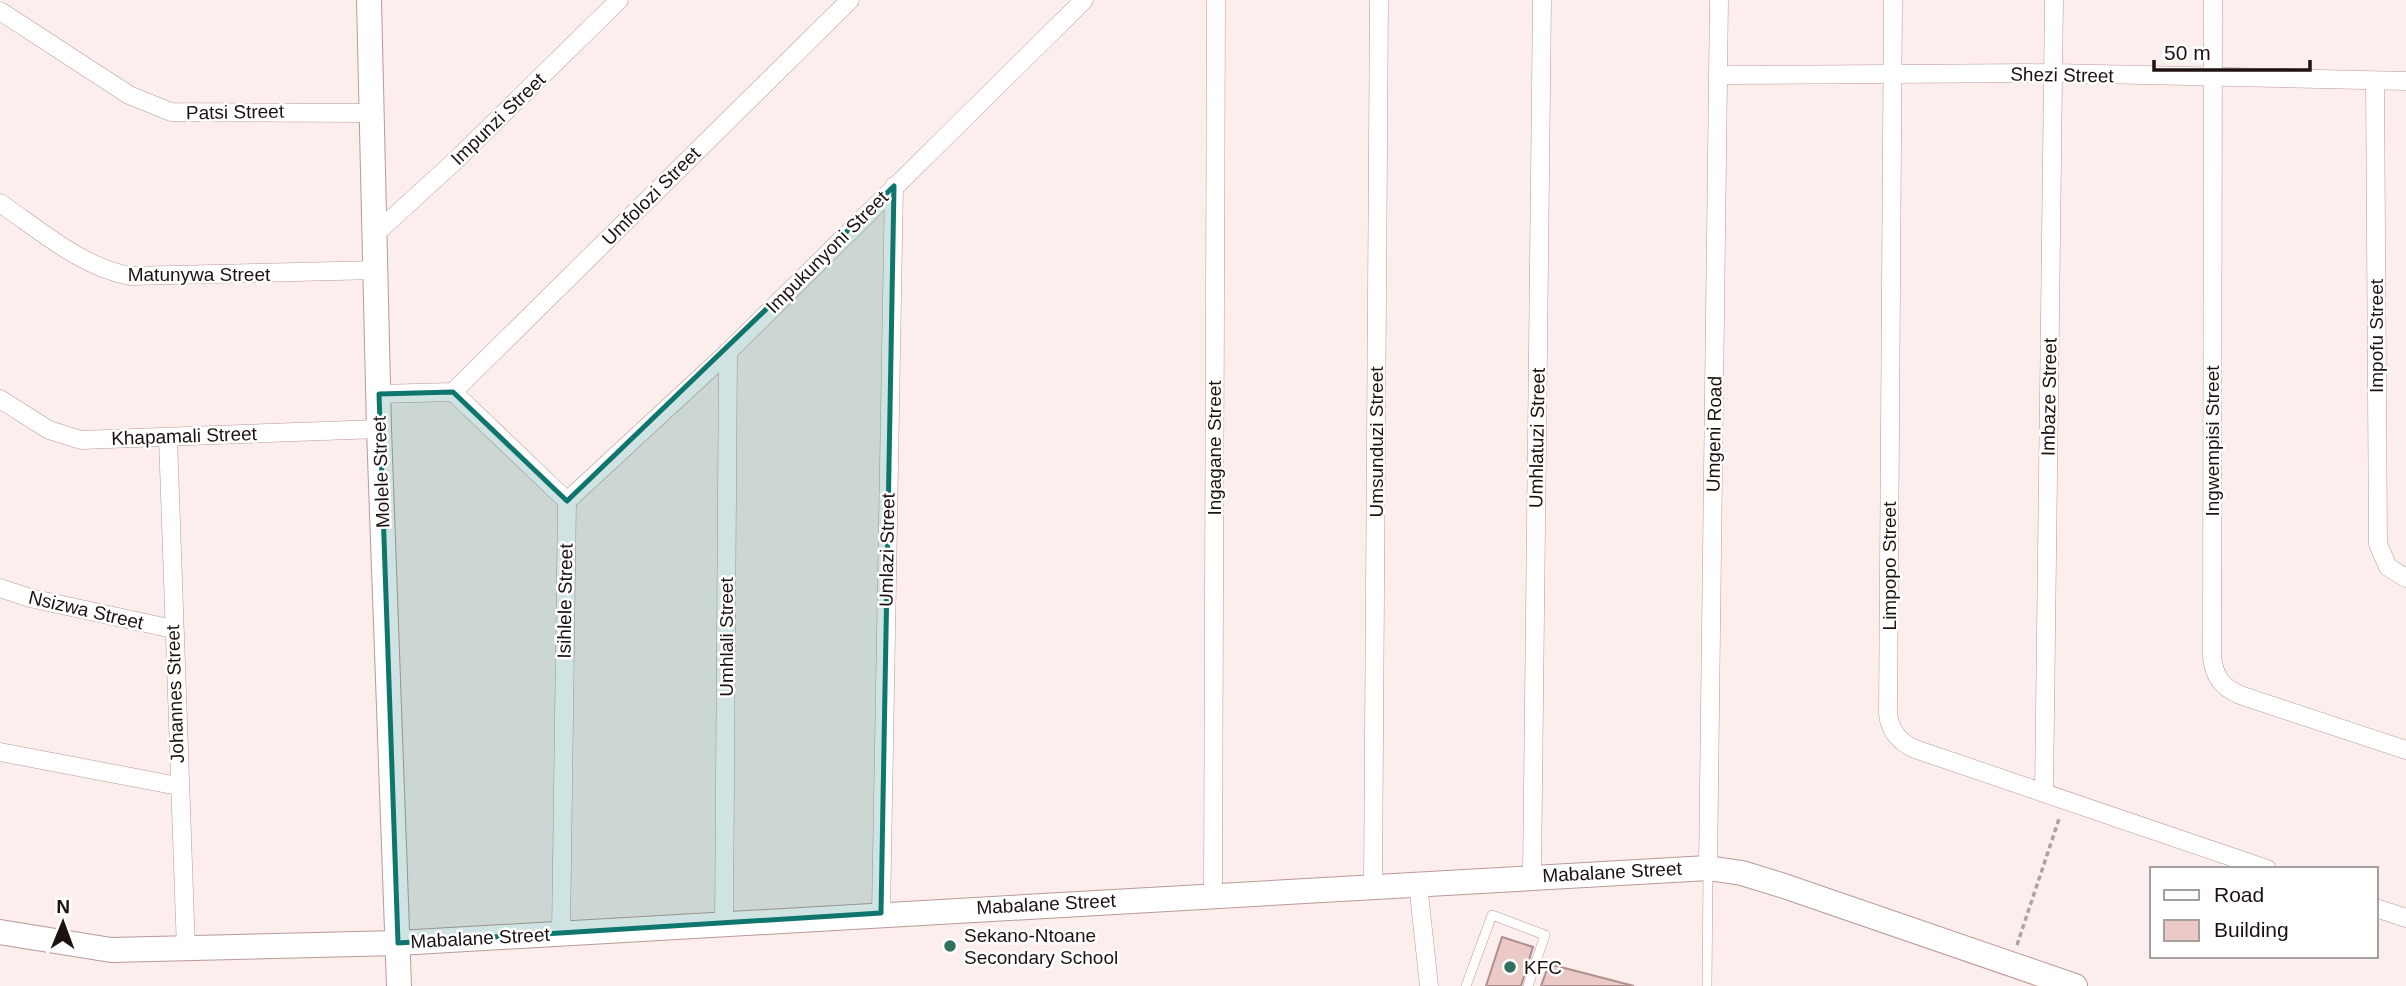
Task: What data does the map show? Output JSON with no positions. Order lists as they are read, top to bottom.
{
  "streets": {
    "street": [
      "Shezi Street",
      "Patsi Street",
      "Impunzi Street",
      "Umfolozi Street",
      "Impukunyoni Street",
      "Matunywa Street",
      "Impofu Street",
      "Imbaze Street",
      "Umgeni Road",
      "Khapamali Street",
      "Umhlatuzi Street",
      "Ingwempisi Street",
      "Umsunduzi Street",
      "Ingagane Street",
      "Molele Street",
      "Umlazi Street",
      "Limpopo Street",
      "Isihlele Street",
      "Nsizwa Street",
      "Umhlali Street",
      "Johannes Street",
      "Mabalane Street"
    ]
  },
  "crossings": [
    ["Shezi Street", "Impofu Street"],
    ["Shezi Street", "Imbaze Street"],
    ["Shezi Street", "Umgeni Road"],
    ["Shezi Street", "Ingwempisi Street"],
    ["Shezi Street", "Limpopo Street"],
    ["Patsi Street", "Molele Street"],
    ["Impunzi Street", "Molele Street"],
    ["Impukunyoni Street", "Umlazi Street"],
    ["Impukunyoni Street", "Isihlele Street"],
    ["Impukunyoni Street", "Umhlali Street"],
    ["Matunywa Street", "Molele Street"],
    ["Imbaze Street", "Limpopo Street"],
    ["Umgeni Road", "Mabalane Street"],
    ["Khapamali Street", "Molele Street"],
    ["Khapamali Street", "Johannes Street"],
    ["Umhlatuzi Street", "Mabalane Street"],
    ["Umsunduzi Street", "Mabalane Street"],
    ["Ingagane Street", "Mabalane Street"],
    ["Molele Street", "Mabalane Street"],
    ["Umlazi Street", "Mabalane Street"],
    ["Isihlele Street", "Mabalane Street"],
    ["Nsizwa Street", "Johannes Street"],
    ["Umhlali Street", "Mabalane Street"],
    ["Johannes Street", "Mabalane Street"]
  ],
  "places": ["Sekano-Ntoane Secondary School", "KFC"],
  "legend": ["Road", "Building"],
  "scale_bar": "50 m",
  "north": "top"
}
